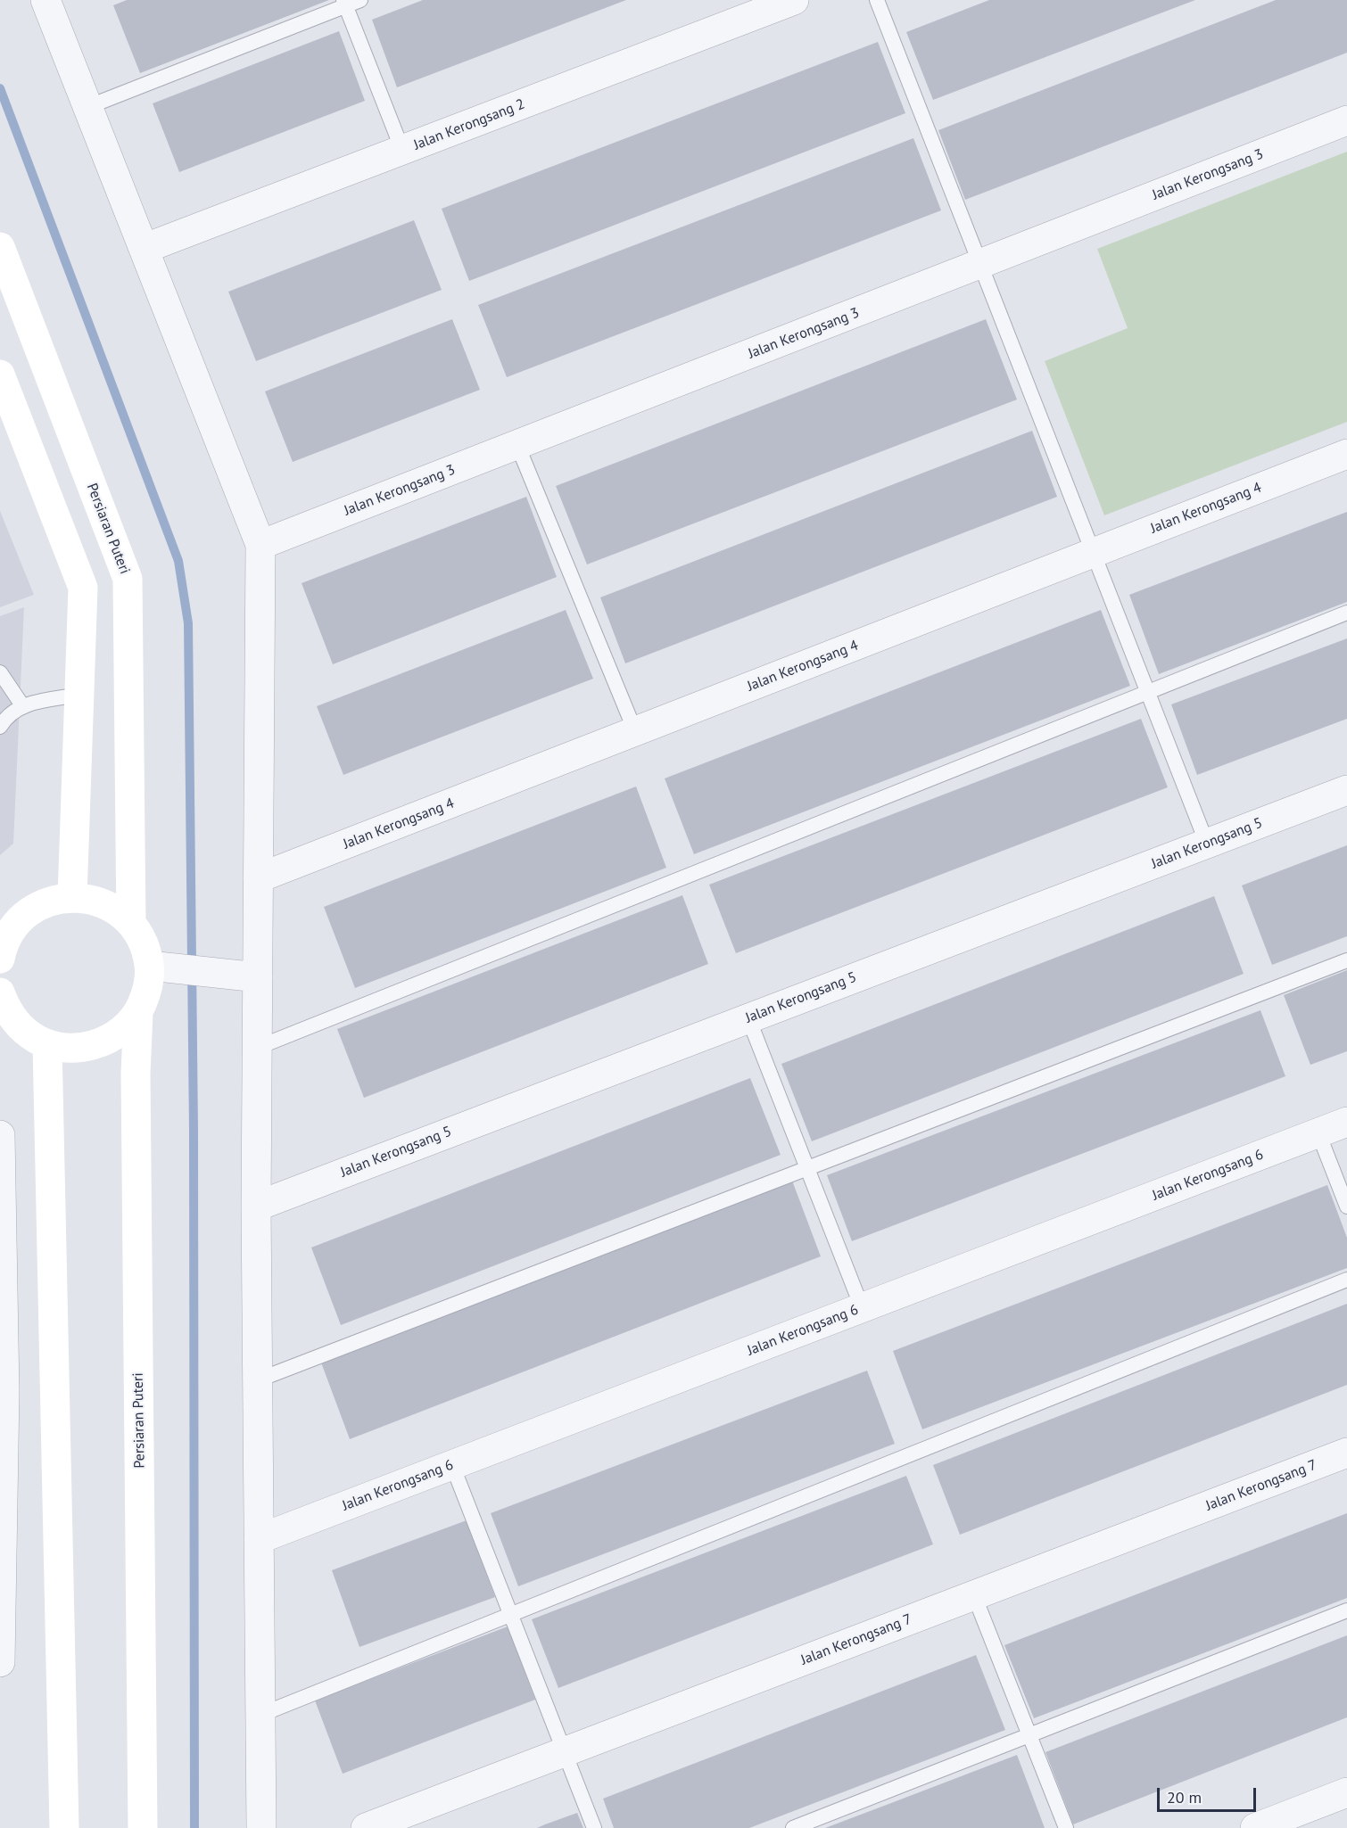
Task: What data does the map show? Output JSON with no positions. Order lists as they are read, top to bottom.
{
  "streets": {
    "street": [
      "Jalan Kerongsang 2",
      "Jalan Kerongsang 3",
      "Jalan Kerongsang 4",
      "Persiaran Puteri",
      "Jalan Kerongsang 5",
      "Jalan Kerongsang 6",
      "Jalan Kerongsang 7"
    ]
  },
  "scale_bar": "20 m"
}
